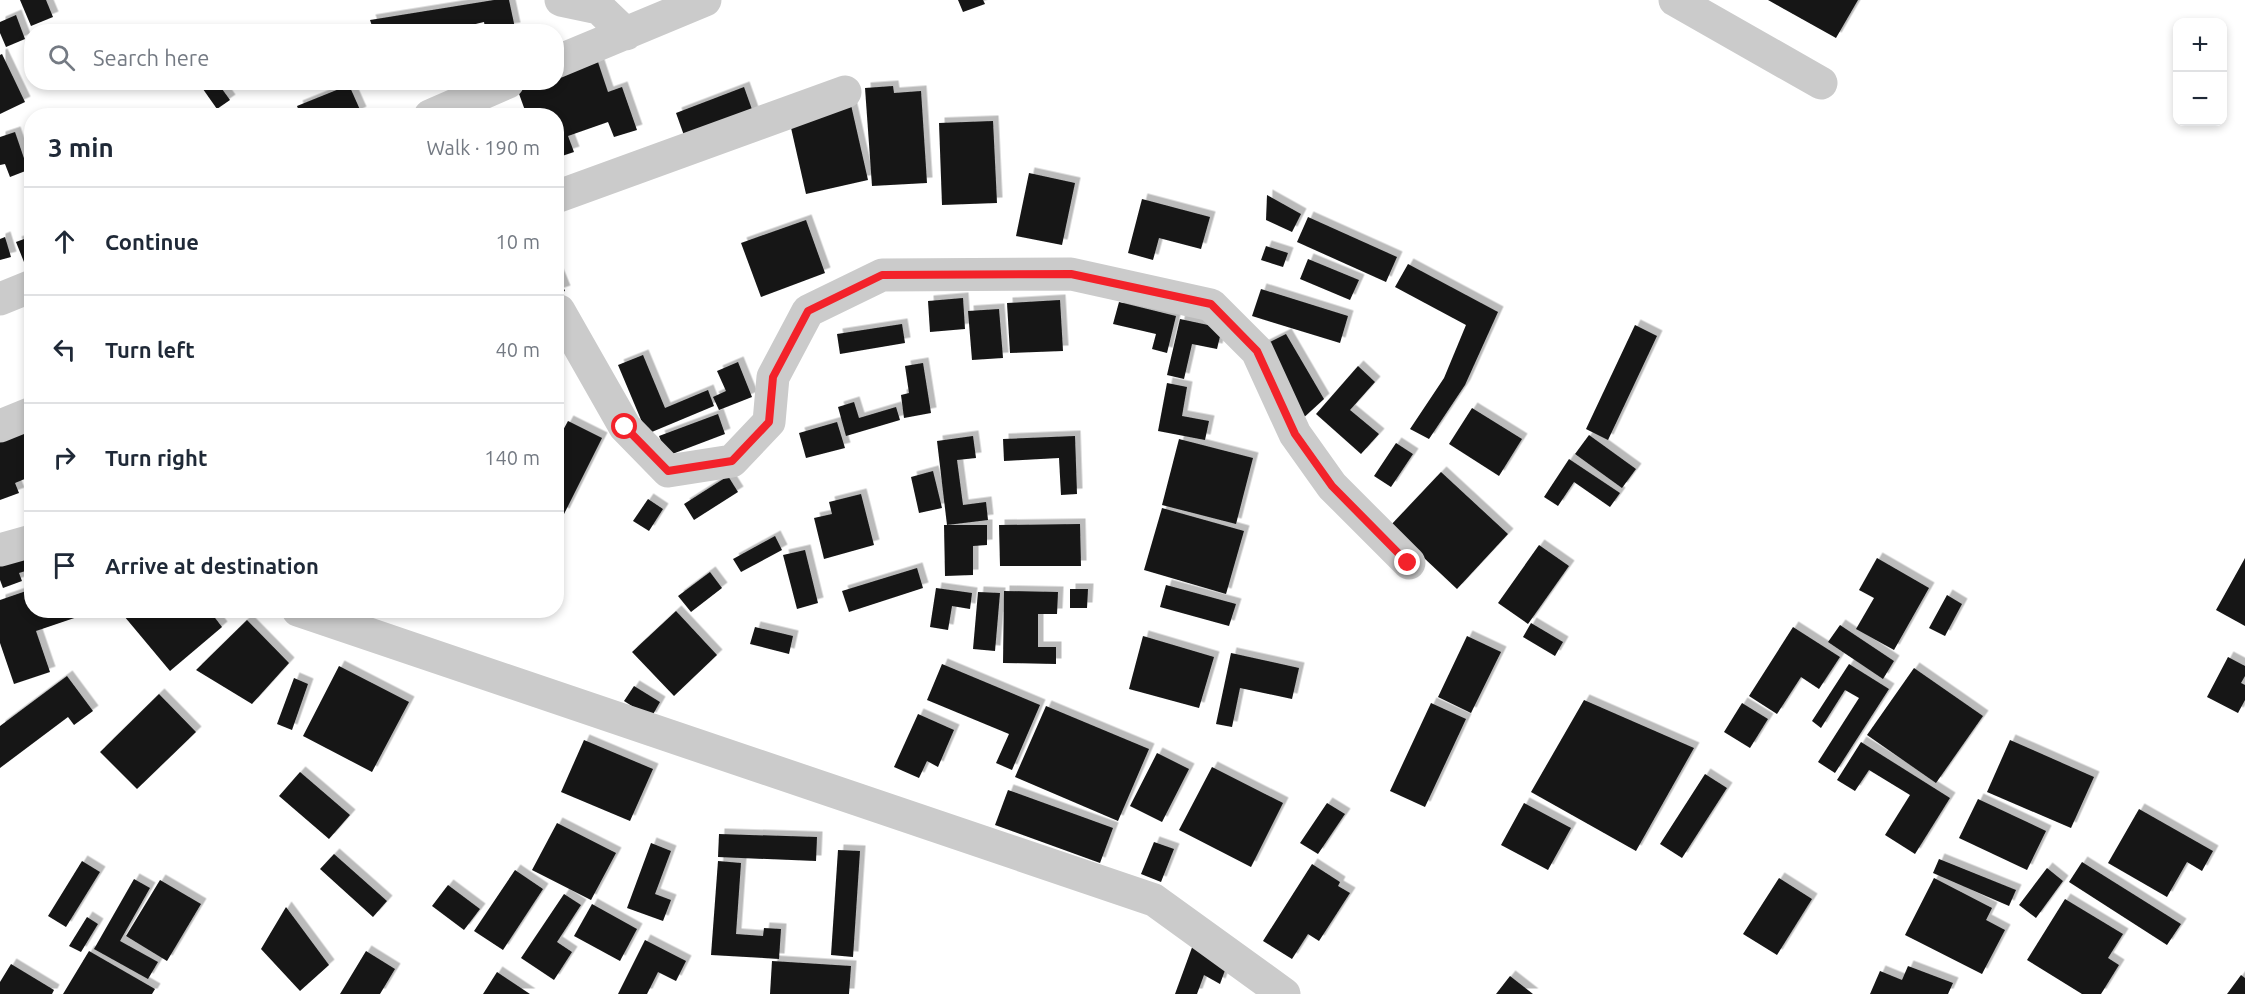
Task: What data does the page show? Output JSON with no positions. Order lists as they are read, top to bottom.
{
  "page": {
    "map_buttons": ["+", "−"],
    "search": "Search here",
    "heading": ["3 min", "Walk · 190 m"],
    "list": [
      ["Continue", "10 m"],
      ["Turn left", "40 m"],
      ["Turn right", "140 m"],
      "Arrive at destination"
    ]
  }
}
